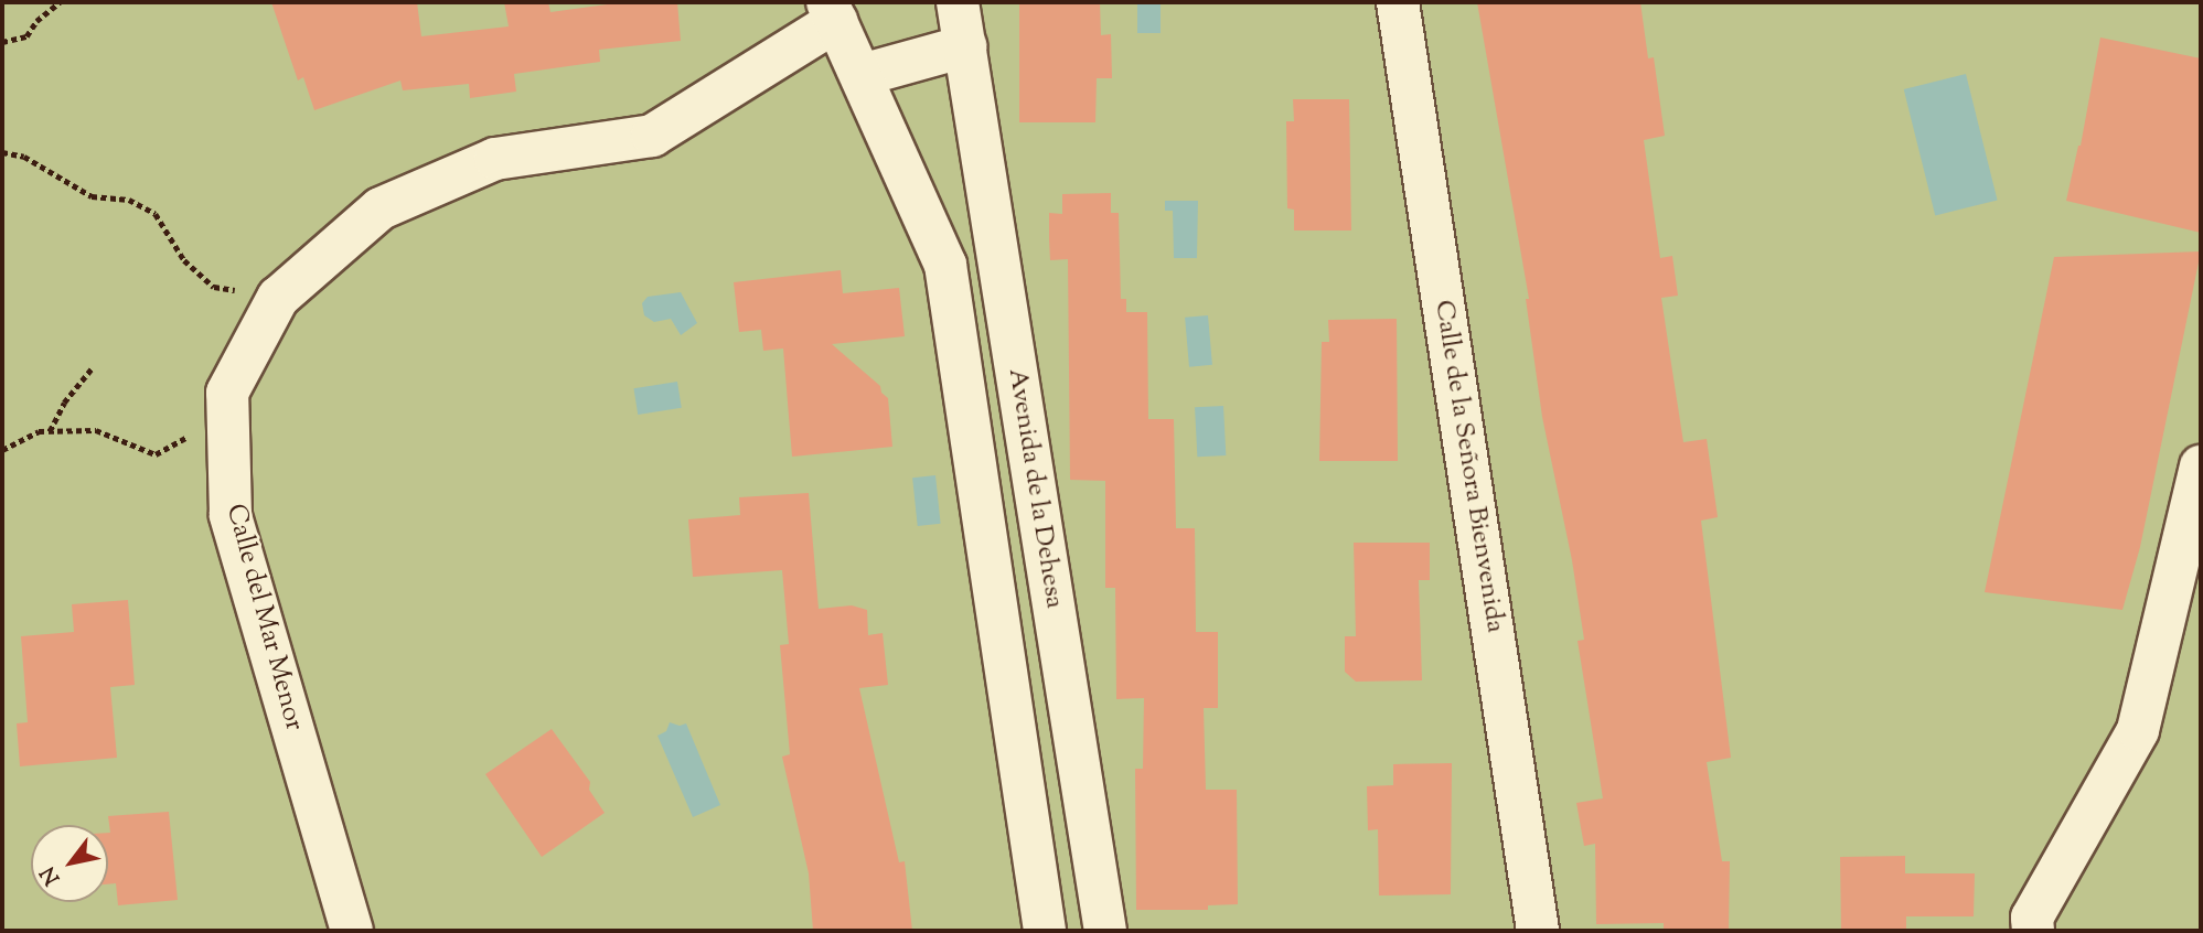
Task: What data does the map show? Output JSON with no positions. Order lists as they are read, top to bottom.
{
  "streets": {
    "street": ["Calle de la Señora Bienvenida", "Avenida de la Dehesa", "Calle del Mar Menor"]
  },
  "crossings": [
    ["Avenida de la Dehesa", "Calle del Mar Menor"]
  ],
  "north": "bottom left"
}
